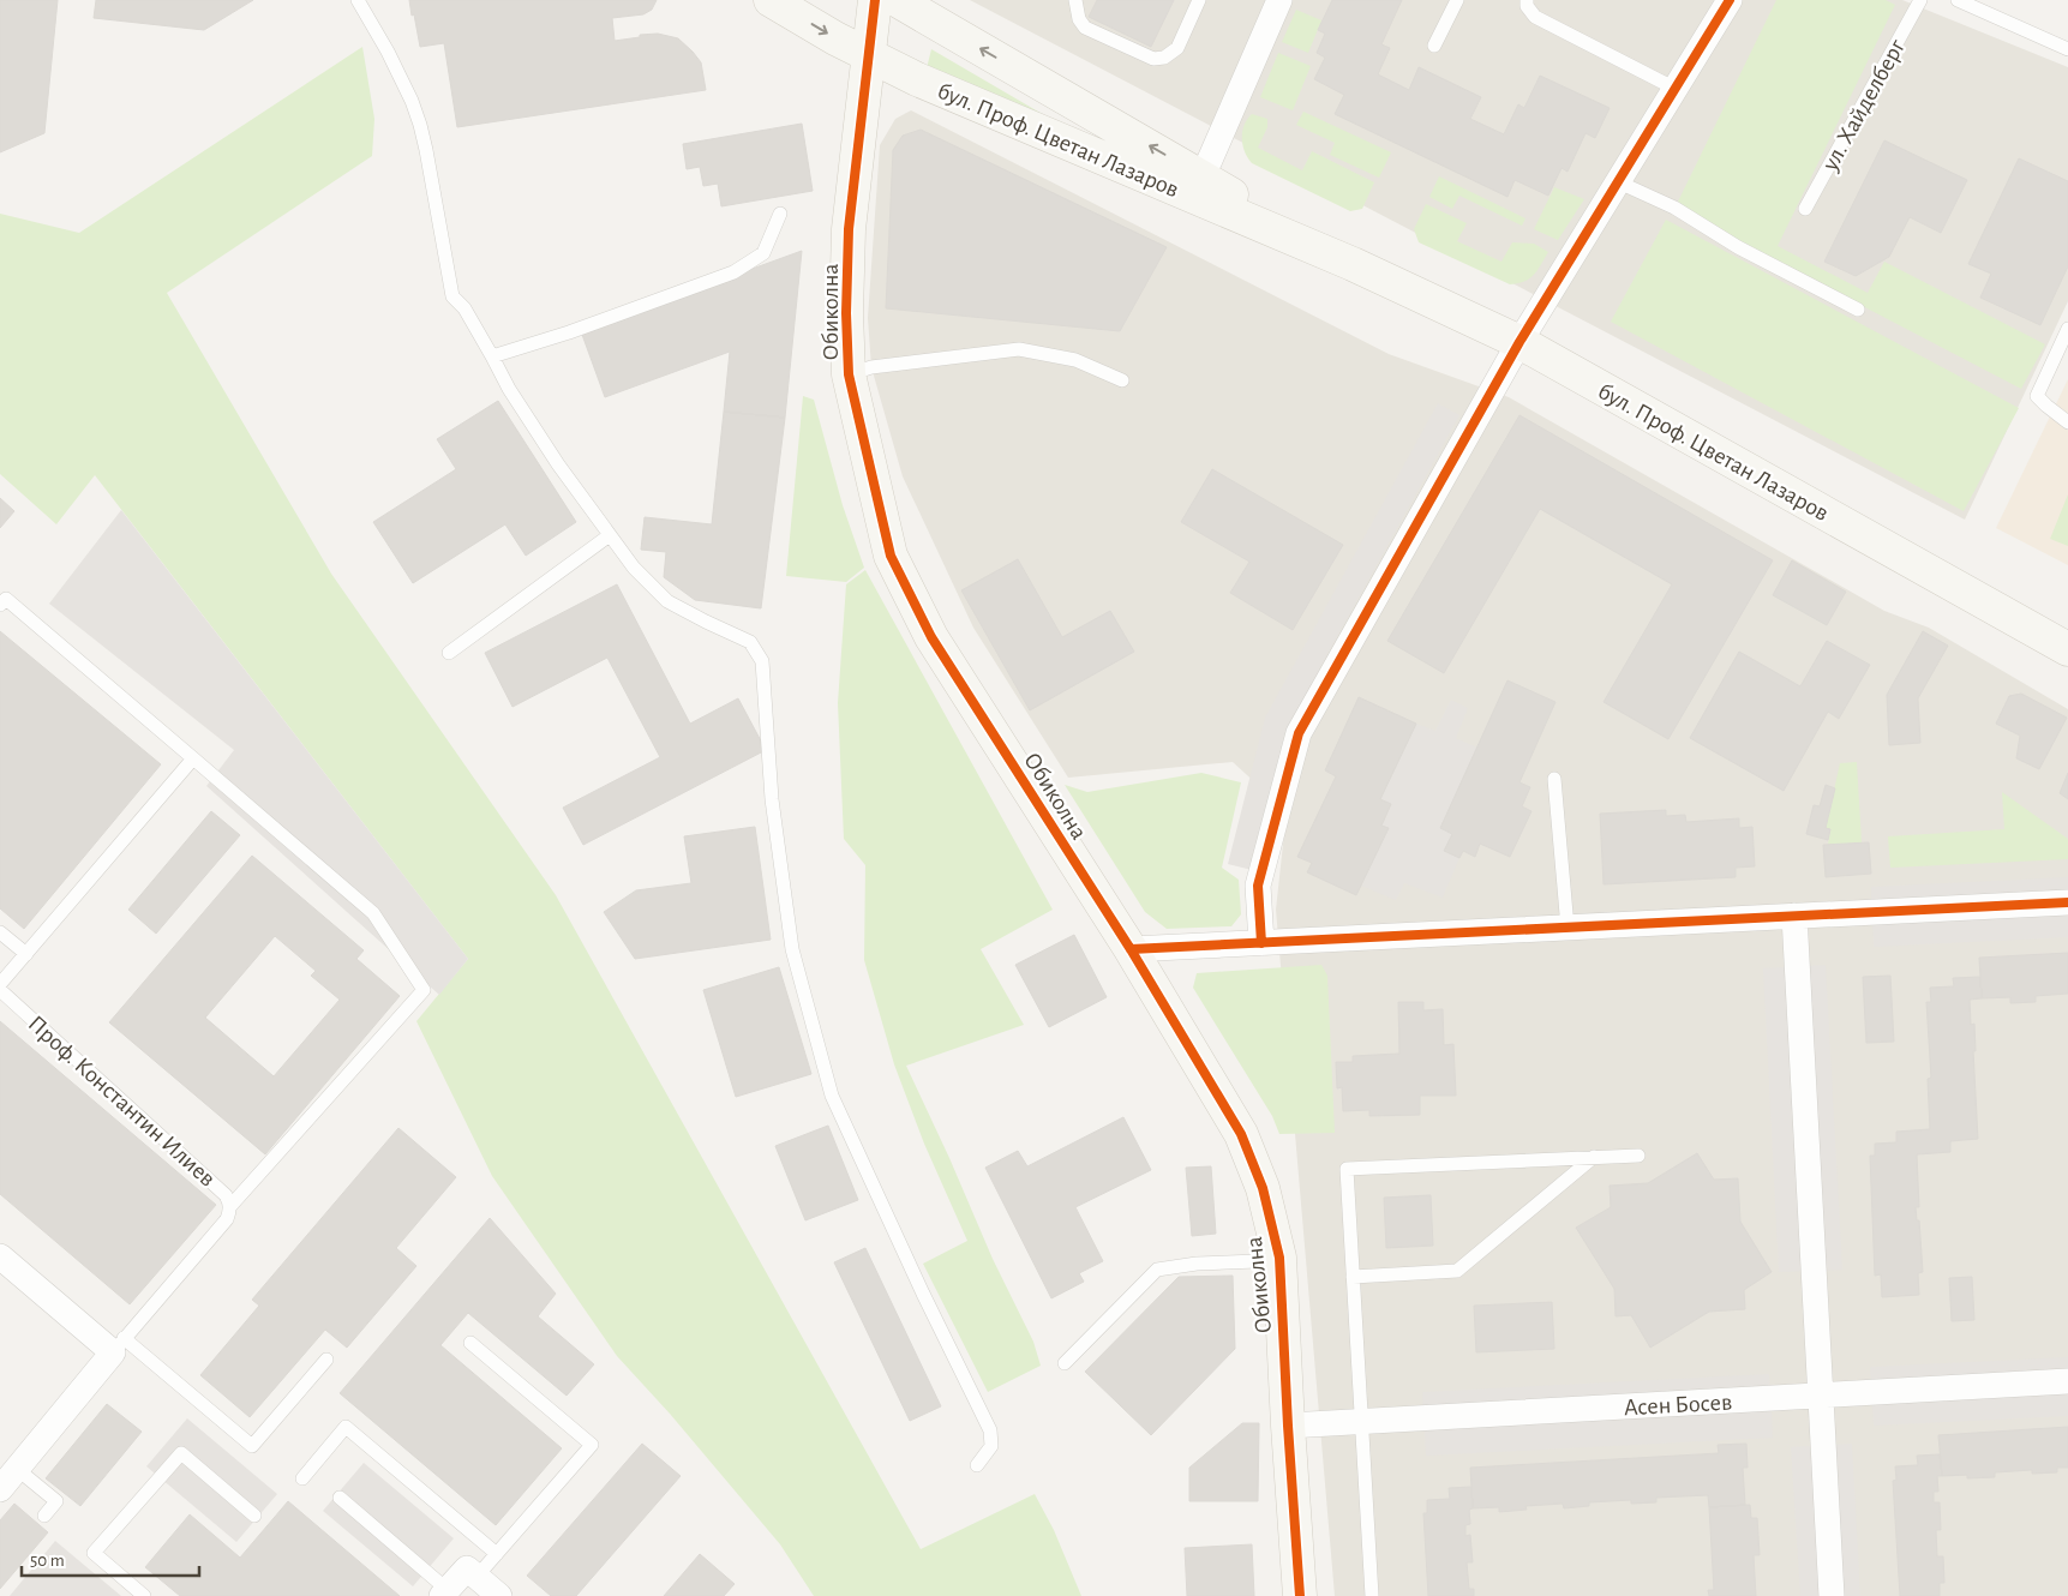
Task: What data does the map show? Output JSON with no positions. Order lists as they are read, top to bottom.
{
  "streets": {
    "main road": ["бул. Проф. Цветан Лазаров", "Обиколна"],
    "street": ["Асен Босев"],
    "lane": ["ул. Хайделберг", "Проф. Константин Илиев"]
  },
  "crossings": [
    ["бул. Проф. Цветан Лазаров", "Обиколна"],
    ["Обиколна", "Асен Босев"]
  ],
  "scale_bar": "50 m"
}
